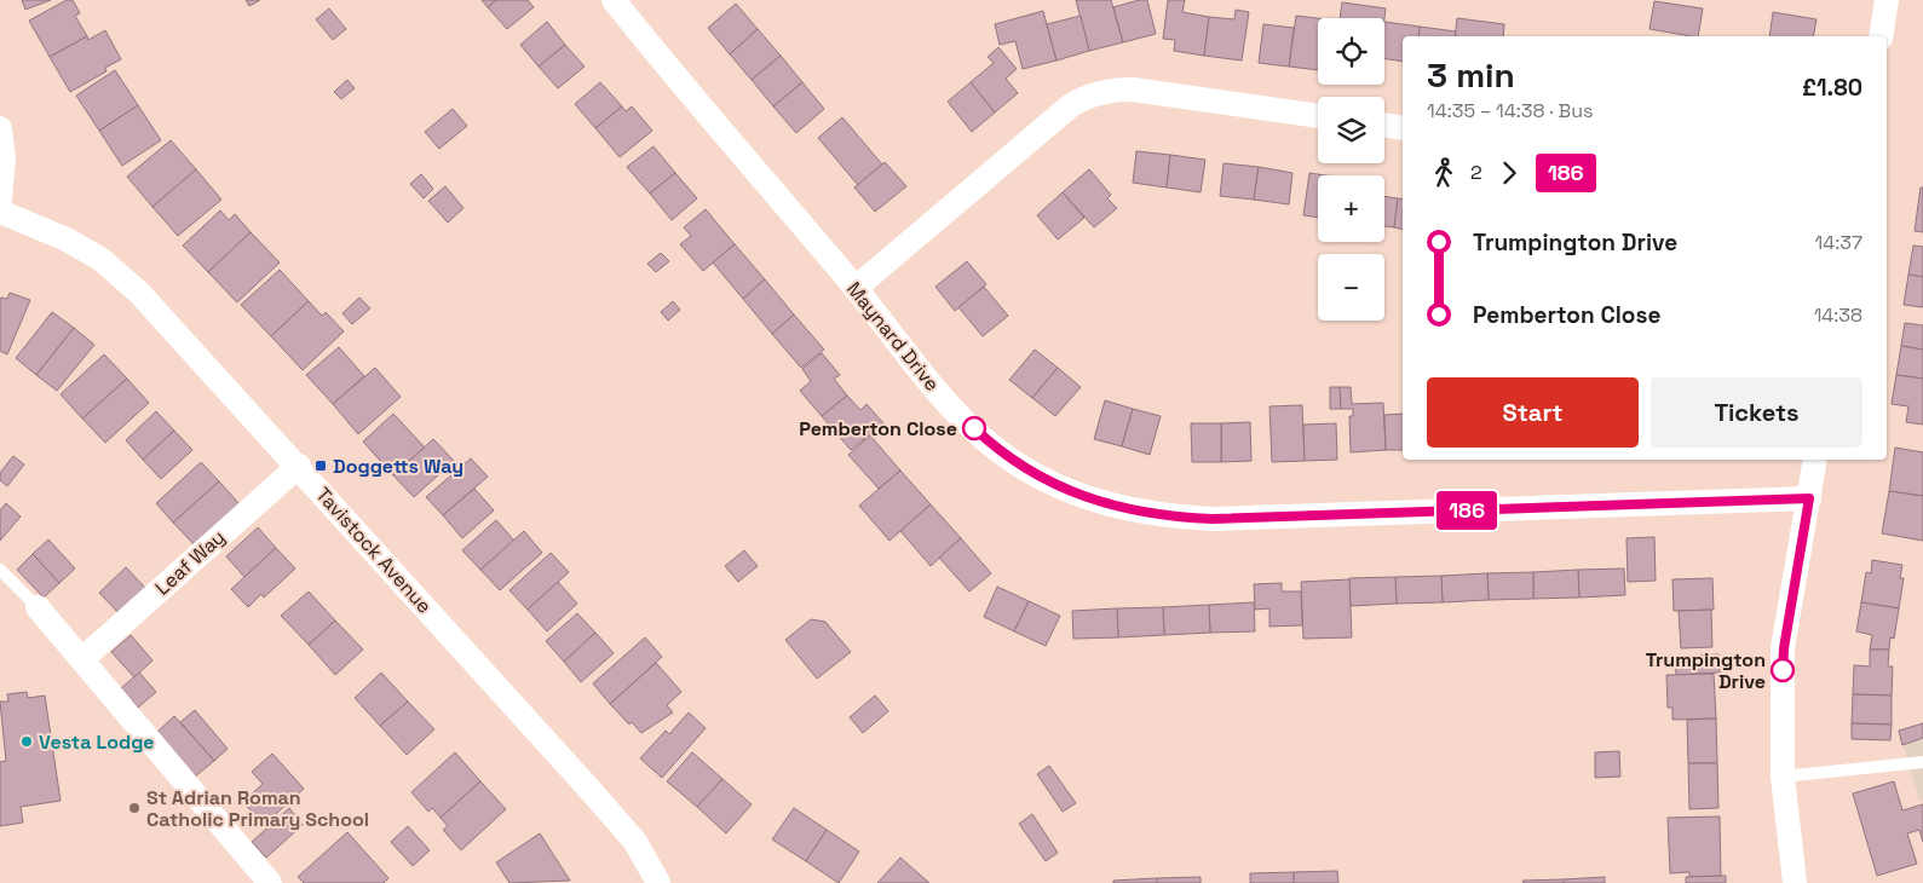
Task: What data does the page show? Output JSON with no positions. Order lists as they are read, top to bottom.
{
  "streets": {
    "street": ["Maynard Drive", "Tavistock Avenue", "Leaf Way"]
  },
  "crossings": [
    ["Tavistock Avenue", "Leaf Way"]
  ],
  "places": {
    "other": [
      "Pemberton Close",
      "Trumpington Drive",
      "Vesta Lodge",
      "St Adrian Roman Catholic Primary School"
    ],
    "transit": ["Doggetts Way"]
  },
  "lines": ["bus line 186"],
  "page": {
    "on_map": "186",
    "map_buttons": ["+", "−"],
    "heading": ["3 min", "14:35 – 14:38 · Bus", "£1.80"],
    "legs": ["2", "186"],
    "list": [
      {
        "name": "Trumpington Drive",
        "value": "14:37"
      },
      {
        "name": "Pemberton Close",
        "value": "14:38"
      }
    ],
    "buttons": ["Start", "Tickets"]
  }
}
